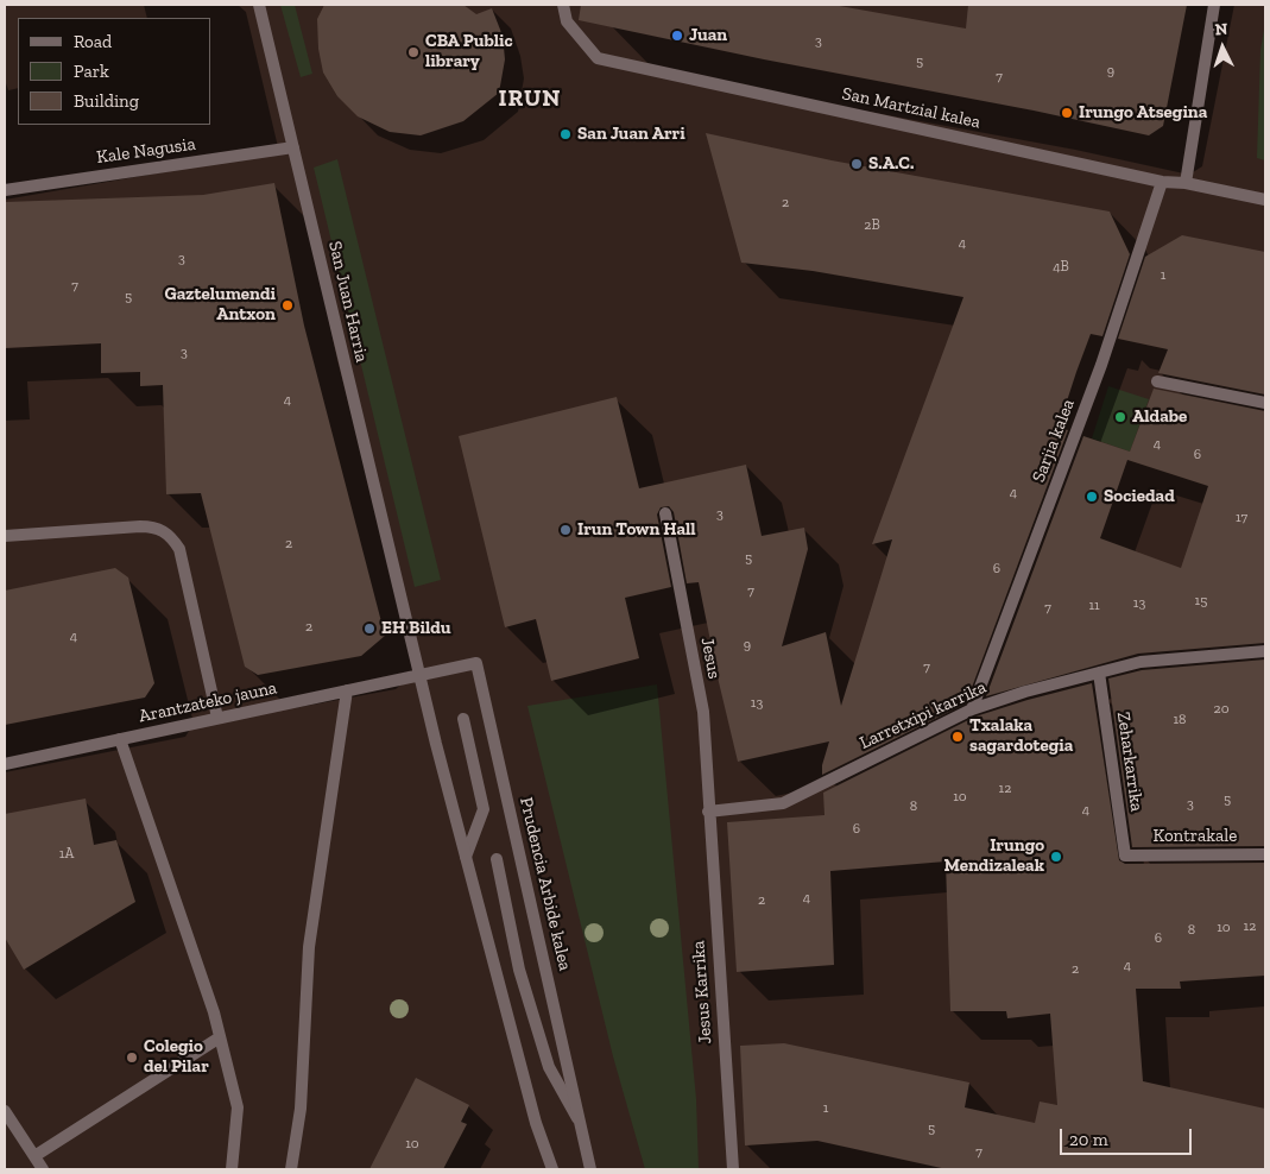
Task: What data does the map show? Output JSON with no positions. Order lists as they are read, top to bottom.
{
  "streets": {
    "street": [
      "San Martzial kalea",
      "Kale Nagusia",
      "San Juan Harria",
      "Sarjia kalea",
      "Jesus",
      "Arantzateko jauna",
      "Larretxipi karrika",
      "Zeharkarrika",
      "Kontrakale",
      "Prudencia Arbide kalea",
      "Jesus Karrika"
    ]
  },
  "crossings": [
    ["San Martzial kalea", "Sarjia kalea"],
    ["Kale Nagusia", "San Juan Harria"],
    ["San Juan Harria", "Arantzateko jauna"],
    ["San Juan Harria", "Prudencia Arbide kalea"],
    ["Sarjia kalea", "Larretxipi karrika"],
    ["Jesus", "Larretxipi karrika"],
    ["Jesus", "Jesus Karrika"],
    ["Arantzateko jauna", "Prudencia Arbide kalea"],
    ["Larretxipi karrika", "Zeharkarrika"],
    ["Larretxipi karrika", "Jesus Karrika"],
    ["Zeharkarrika", "Kontrakale"]
  ],
  "districts": ["IRUN"],
  "places": [
    "Juan",
    "CBA Public library",
    "Irungo Atsegina",
    "San Juan Arri",
    "S.A.C.",
    "Gaztelumendi Antxon",
    "Aldabe",
    "Sociedad",
    "Irun Town Hall",
    "EH Bildu",
    "Txalaka sagardotegia",
    "Irungo Mendizaleak",
    "Colegio del Pilar"
  ],
  "house_numbers": [
    "3",
    "5",
    "9",
    "7",
    "2",
    "2B",
    "4",
    "3",
    "4B",
    "1",
    "7",
    "5",
    "3",
    "4",
    "4",
    "6",
    "4",
    "3",
    "17",
    "2",
    "5",
    "6",
    "7",
    "15",
    "13",
    "11",
    "7",
    "2",
    "4",
    "9",
    "7",
    "13",
    "20",
    "18",
    "12",
    "10",
    "5",
    "3",
    "8",
    "4",
    "6",
    "1A",
    "4",
    "2",
    "12",
    "10",
    "8",
    "6",
    "4",
    "2",
    "1",
    "5",
    "10",
    "7"
  ],
  "legend": ["Road", "Park", "Building"],
  "scale_bar": "20 m",
  "north": "top"
}
